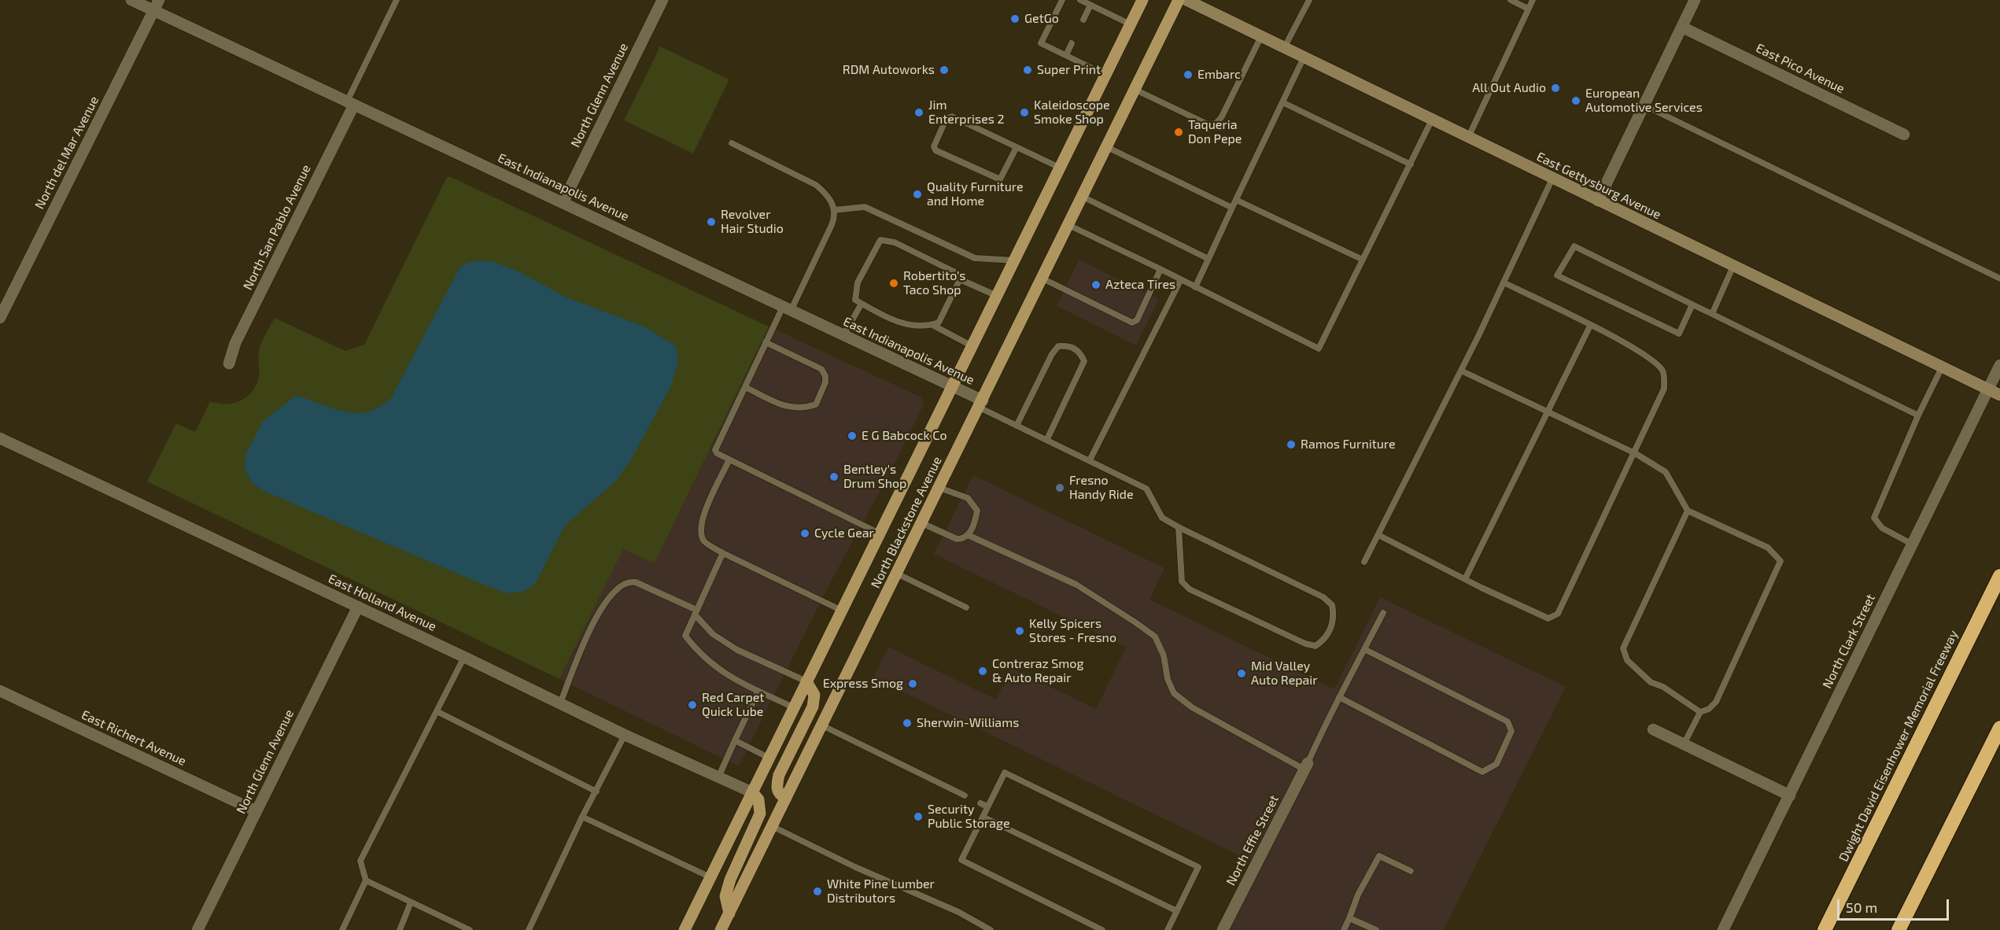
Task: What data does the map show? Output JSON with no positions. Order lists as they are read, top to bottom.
{
  "streets": {
    "highway": ["Dwight David Eisenhower Memorial Freeway"],
    "main road": ["North Blackstone Avenue"],
    "street": [
      "East Pico Avenue",
      "North Glenn Avenue",
      "North del Mar Avenue",
      "East Gettysburg Avenue",
      "East Indianapolis Avenue",
      "North San Pablo Avenue",
      "East Holland Avenue",
      "North Clark Street",
      "East Richert Avenue",
      "North Effie Street"
    ]
  },
  "crossings": [
    ["North Glenn Avenue", "East Indianapolis Avenue"],
    ["North Glenn Avenue", "East Holland Avenue"],
    ["North Glenn Avenue", "East Richert Avenue"],
    ["North del Mar Avenue", "East Indianapolis Avenue"],
    ["East Gettysburg Avenue", "North Clark Street"],
    ["East Indianapolis Avenue", "North San Pablo Avenue"],
    ["East Indianapolis Avenue", "North Blackstone Avenue"],
    ["North Blackstone Avenue", "East Holland Avenue"]
  ],
  "places": [
    "GetGo",
    "RDM Autoworks",
    "Super Print",
    "Embarc",
    "All Out Audio",
    "European Automotive Services",
    "Jim Enterprises 2",
    "Kaleidoscope Smoke Shop",
    "Taqueria Don Pepe",
    "Quality Furniture and Home",
    "Revolver Hair Studio",
    "Robertito's Taco Shop",
    "Azteca Tires",
    "E G Babcock Co",
    "Ramos Furniture",
    "Bentley's Drum Shop",
    "Fresno Handy Ride",
    "Cycle Gear",
    "Kelly Spicers Stores - Fresno",
    "Contreraz Smog & Auto Repair",
    "Mid Valley Auto Repair",
    "Express Smog",
    "Red Carpet Quick Lube",
    "Sherwin-Williams",
    "Security Public Storage",
    "White Pine Lumber Distributors"
  ],
  "scale_bar": "50 m"
}
